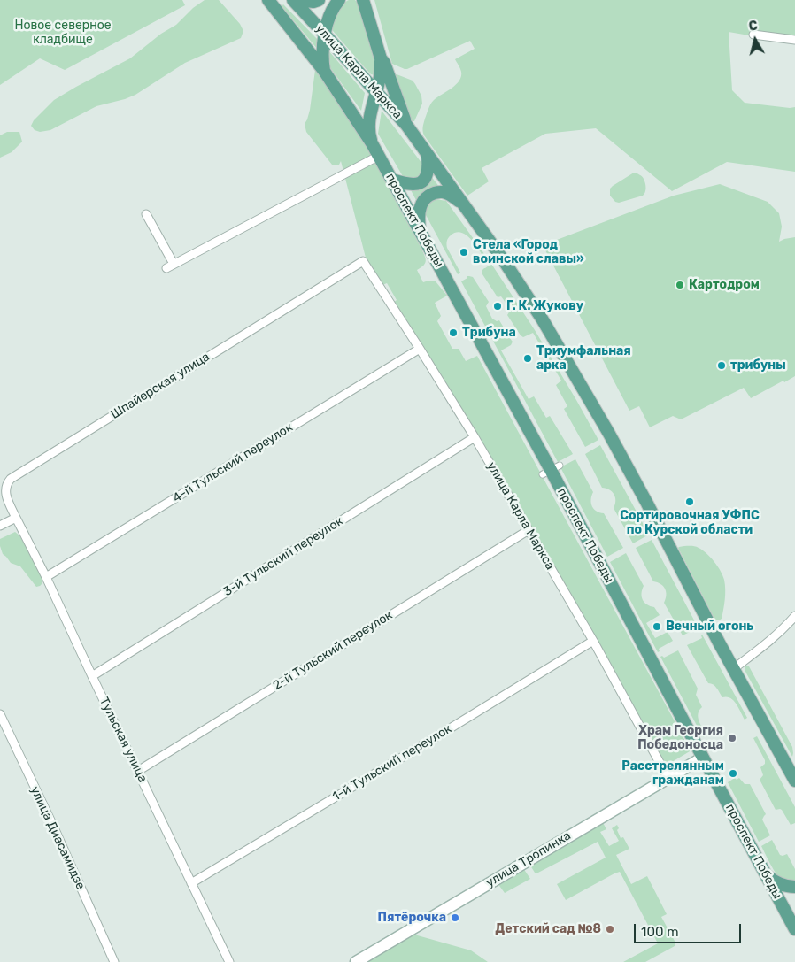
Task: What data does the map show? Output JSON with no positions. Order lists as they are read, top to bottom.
{
  "streets": {
    "main road": ["улица Карла Маркса", "проспект Победы", "улица Тропинка"],
    "street": [
      "Шпайерская улица",
      "4-й Тульский переулок",
      "3-й Тульский переулок",
      "2-й Тульский переулок",
      "Тульская улица",
      "1-й Тульский переулок",
      "улица Диасамидзе"
    ]
  },
  "crossings": [
    ["улица Карла Маркса", "Шпайерская улица"],
    ["улица Карла Маркса", "4-й Тульский переулок"],
    ["улица Карла Маркса", "3-й Тульский переулок"],
    ["улица Карла Маркса", "2-й Тульский переулок"],
    ["улица Карла Маркса", "1-й Тульский переулок"],
    ["улица Карла Маркса", "улица Тропинка"],
    ["проспект Победы", "улица Тропинка"],
    ["Шпайерская улица", "Тульская улица"],
    ["4-й Тульский переулок", "Тульская улица"],
    ["3-й Тульский переулок", "Тульская улица"],
    ["2-й Тульский переулок", "Тульская улица"],
    ["Тульская улица", "1-й Тульский переулок"]
  ],
  "parks": ["Новое северное кладбище"],
  "places": [
    "Стела «Город воинской славы»",
    "Картодром",
    "Г. К. Жукову",
    "Трибуна",
    "Триумфальная арка",
    "трибуны",
    "Сортировочная УФПС по Курской области",
    "Вечный огонь",
    "Храм Георгия Победоносца",
    "Расстрелянным гражданам",
    "Пятёрочка",
    "Детский сад №8"
  ],
  "scale_bar": "100 m",
  "north": "top"
}
